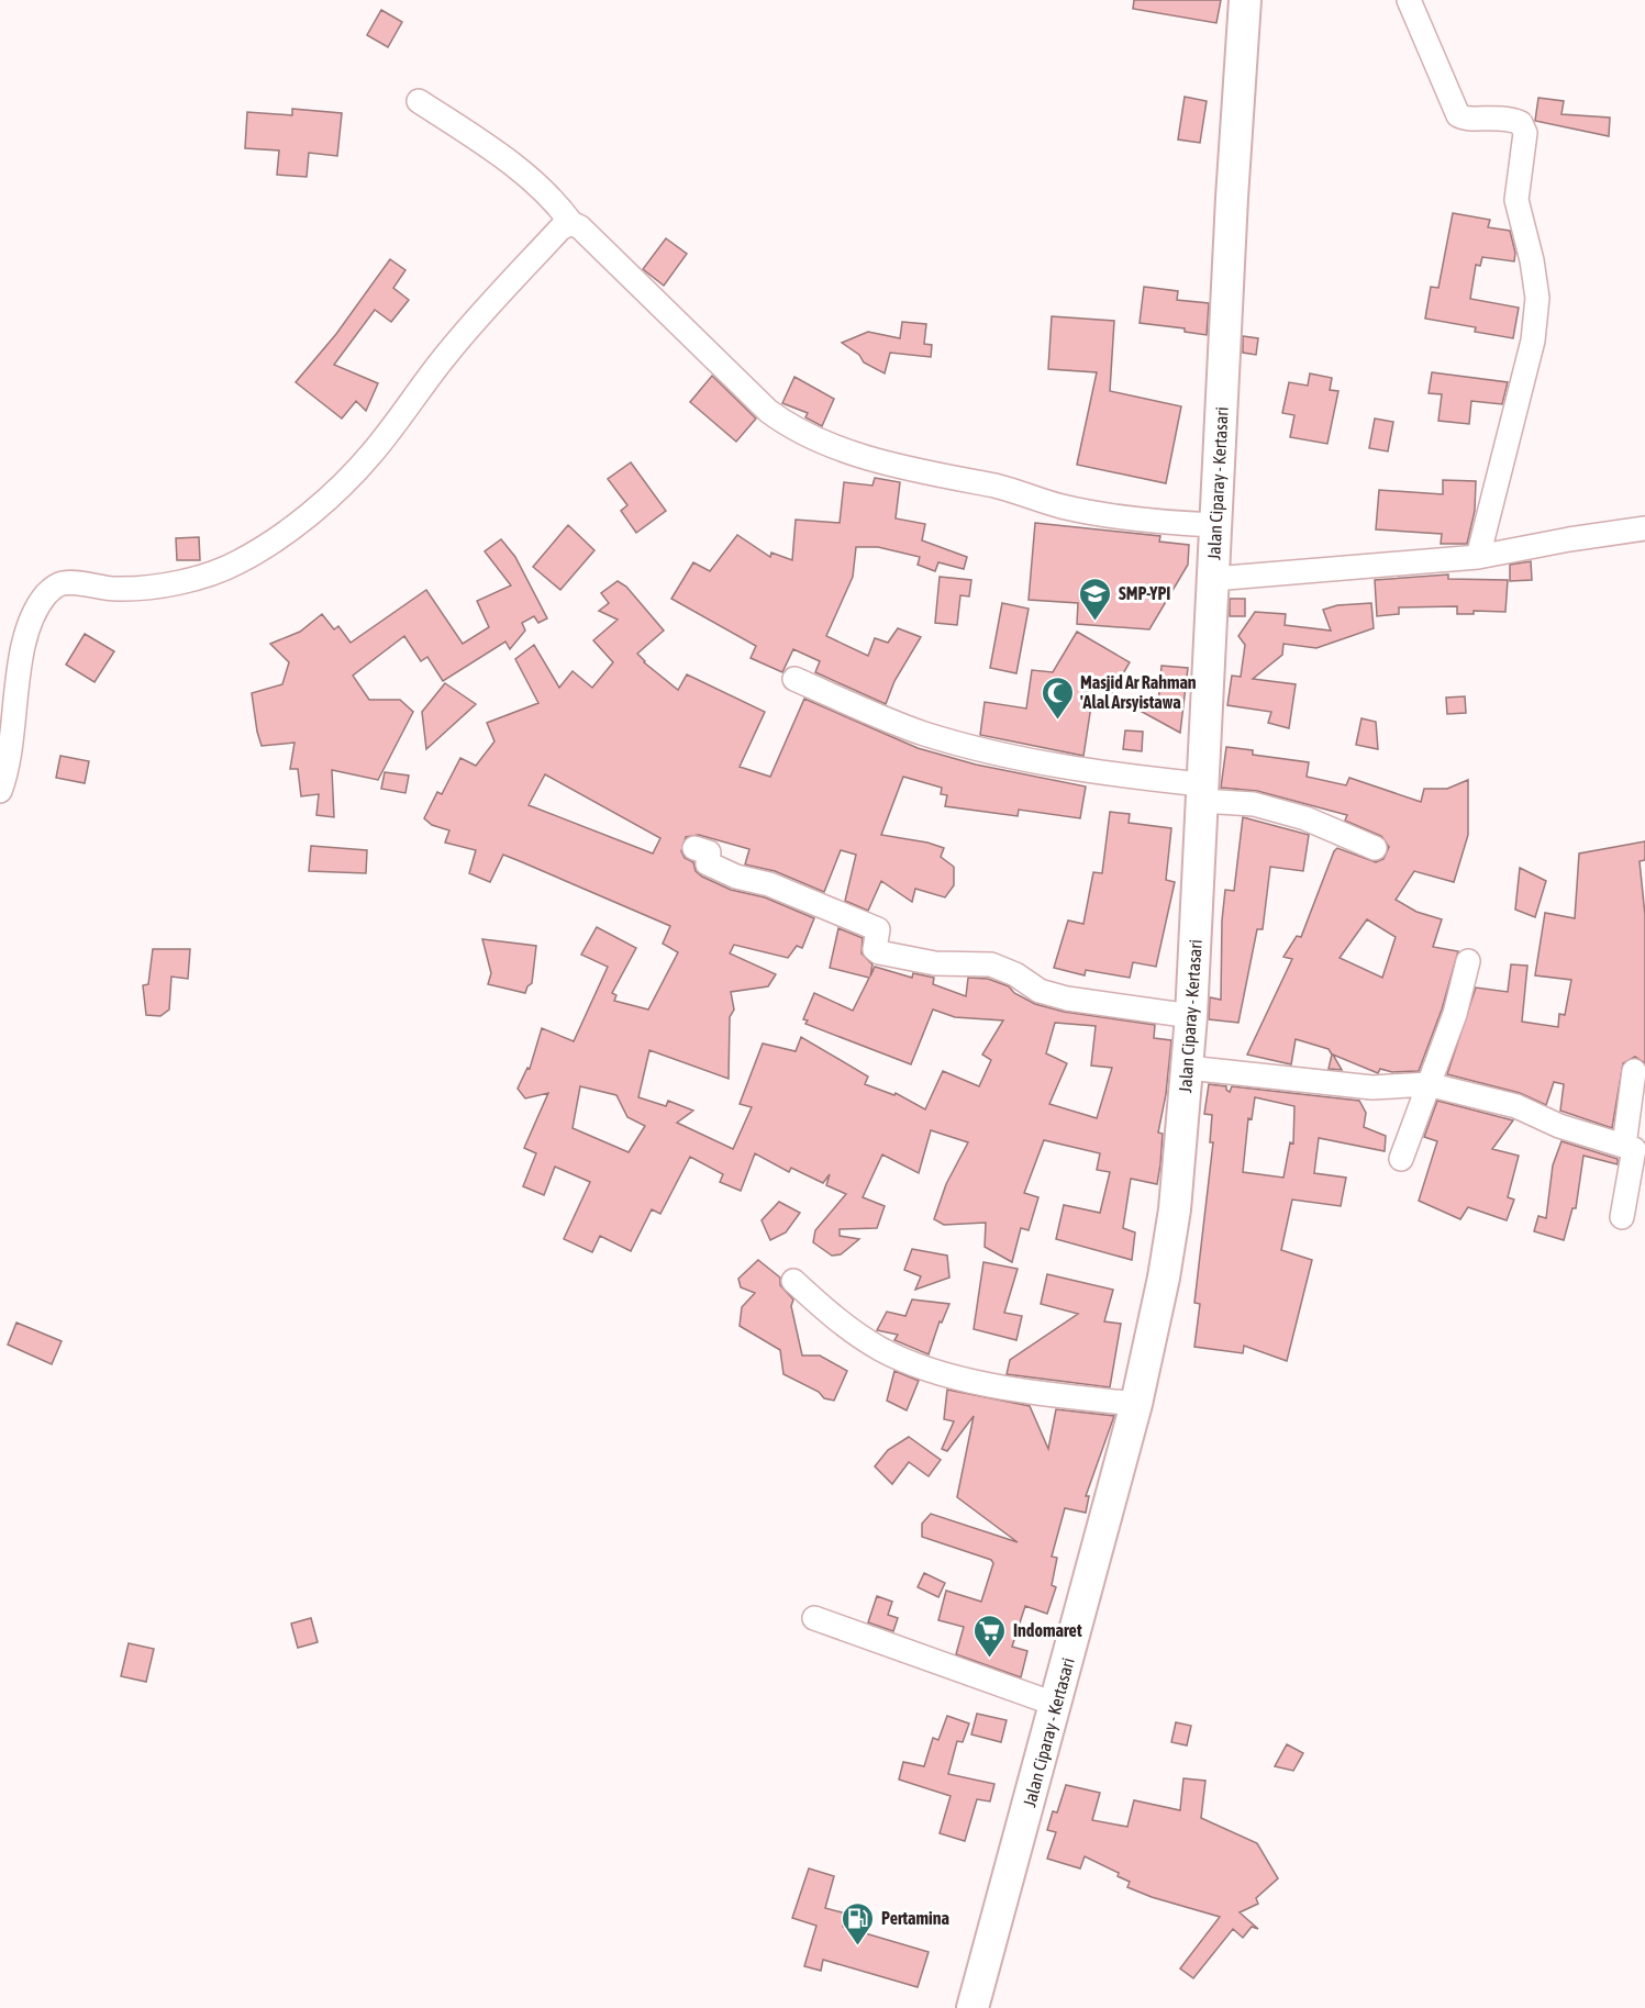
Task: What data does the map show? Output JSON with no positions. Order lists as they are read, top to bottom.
{
  "streets": {
    "main road": ["Jalan Ciparay - Kertasari"]
  },
  "places": {
    "school or university": ["SMP-YPI"],
    "mosque": ["Masjid Ar Rahman 'Alal Arsyistawa"],
    "supermarket": ["Indomaret"],
    "fuel station": ["Pertamina"]
  }
}
